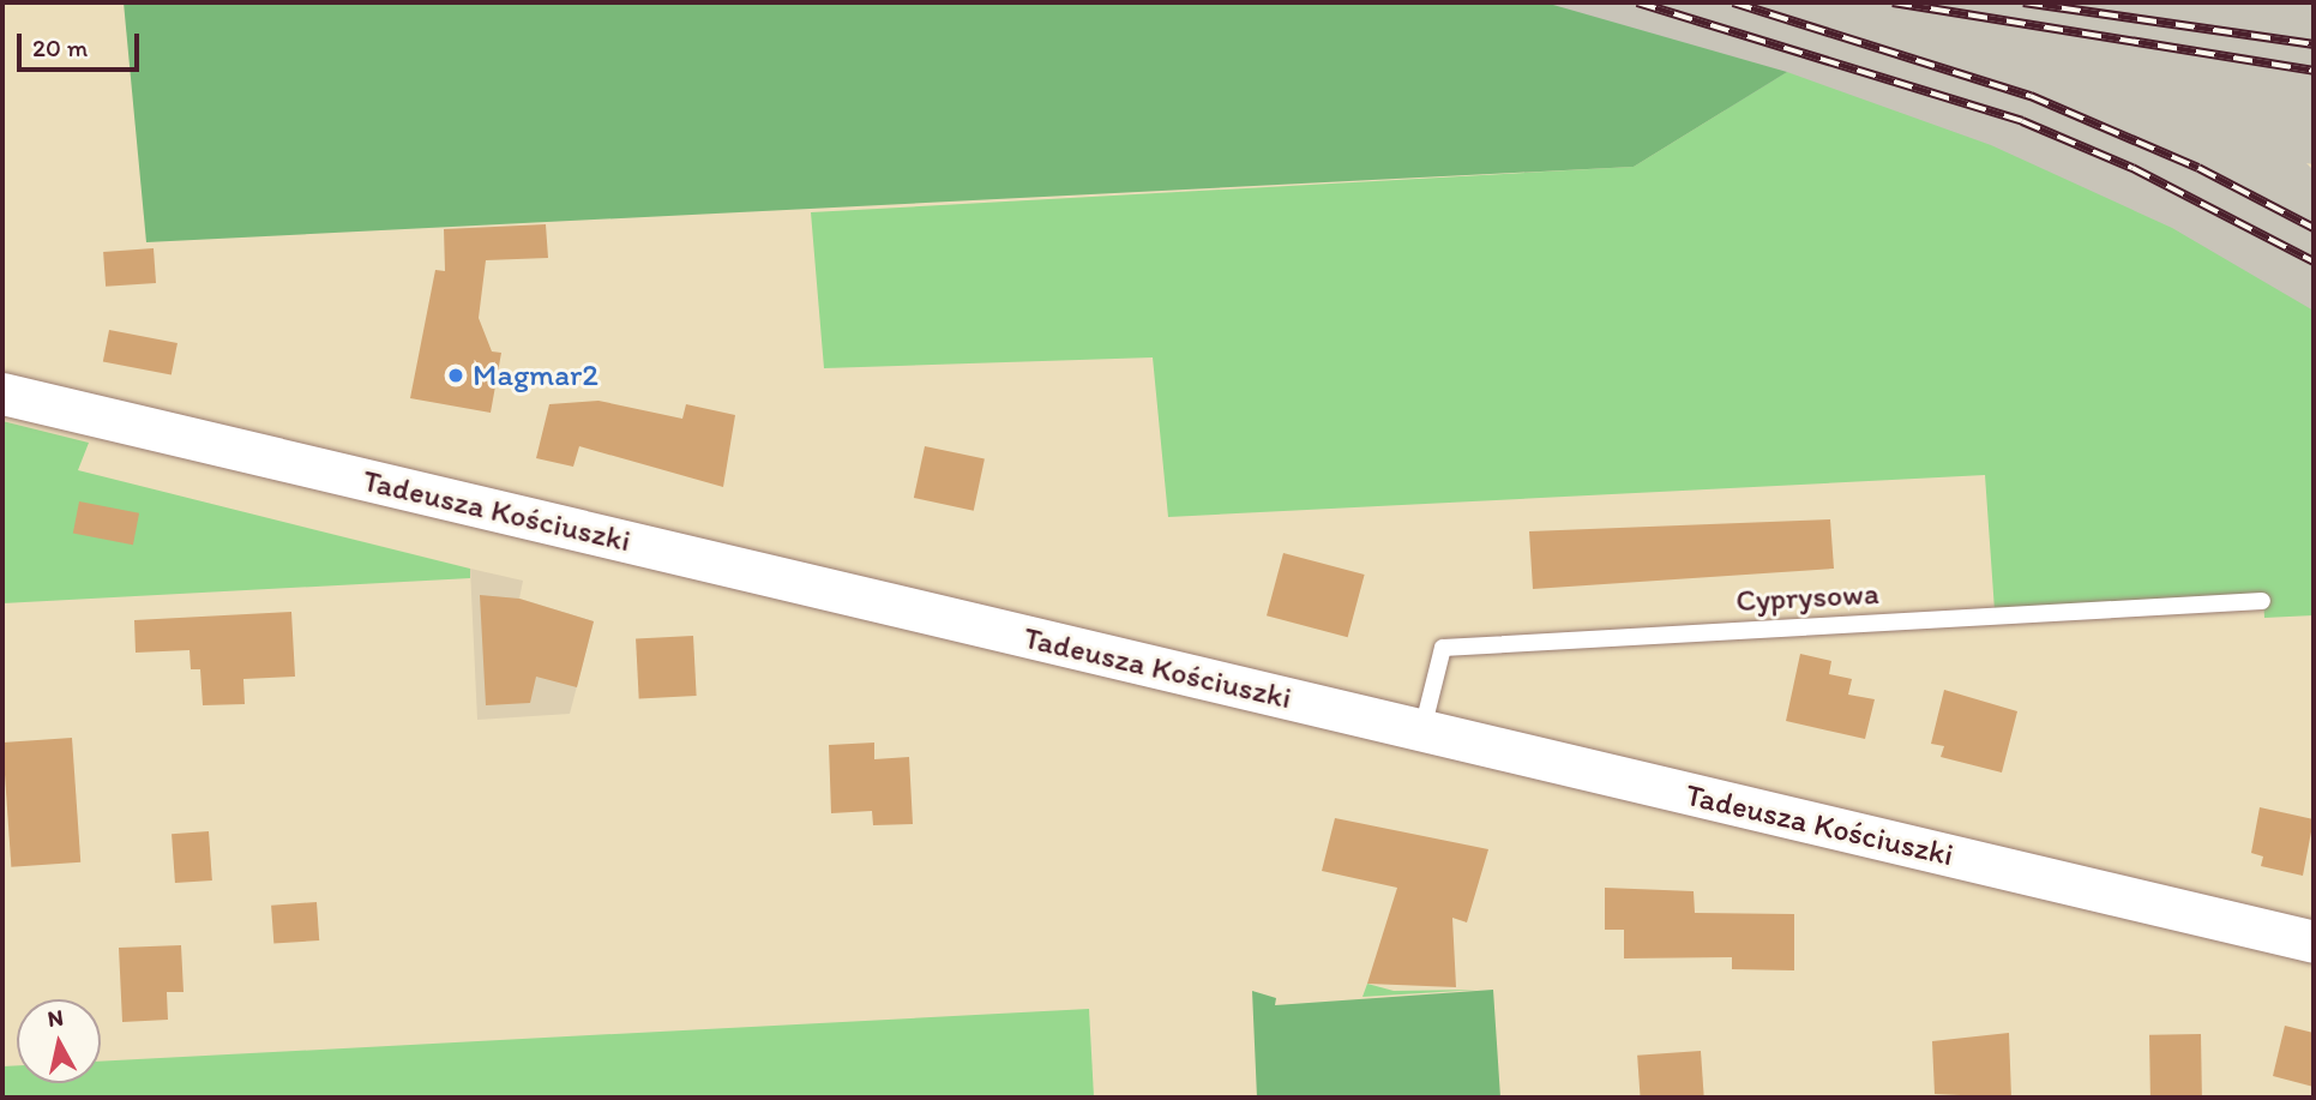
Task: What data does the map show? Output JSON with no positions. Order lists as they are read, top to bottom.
{
  "streets": {
    "street": ["Tadeusza Kościuszki"],
    "lane": ["Cyprysowa"]
  },
  "crossings": [
    ["Tadeusza Kościuszki", "Cyprysowa"]
  ],
  "places": ["Magmar2"],
  "scale_bar": "20 m",
  "north": "top"
}
